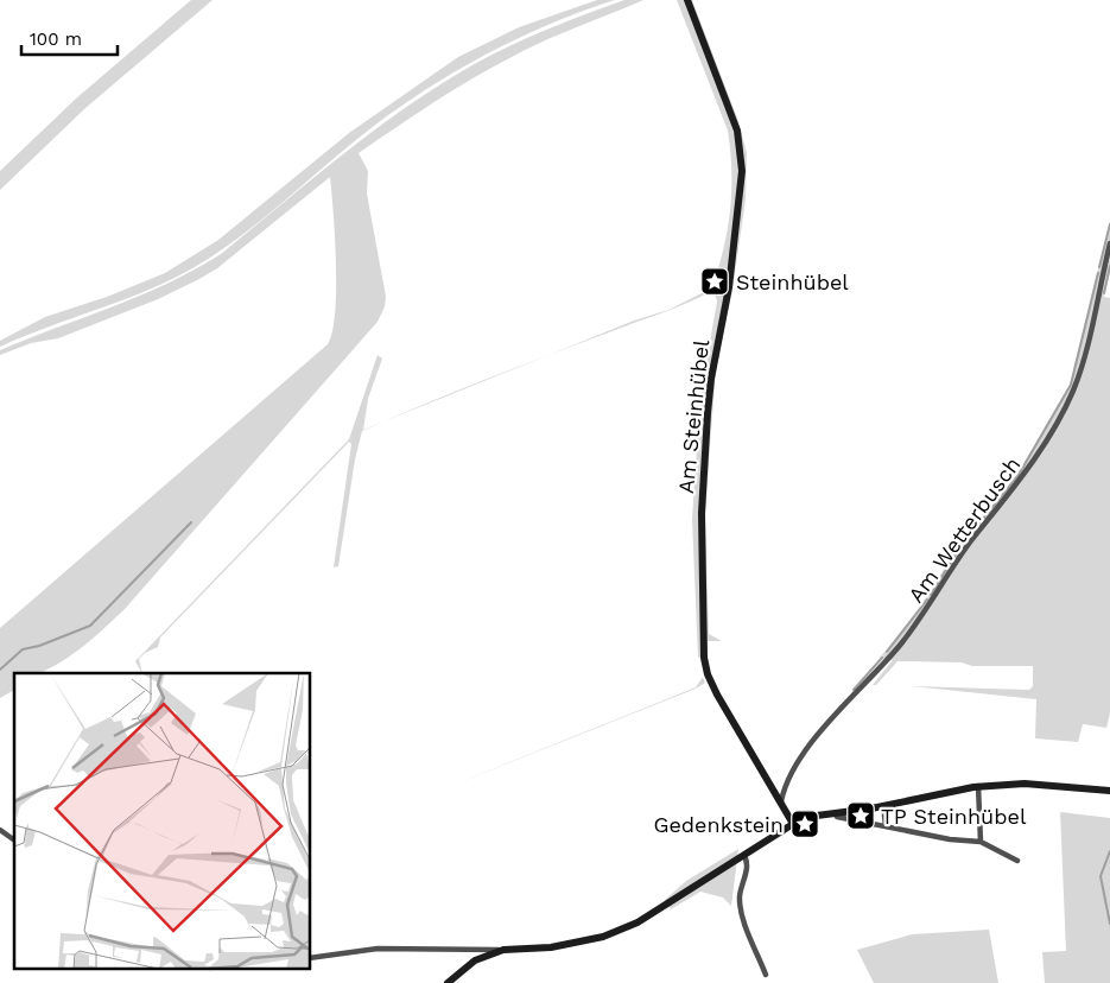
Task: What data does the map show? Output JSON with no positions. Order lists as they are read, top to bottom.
{
  "streets": {
    "street": ["Am Steinhübel", "Am Wetterbusch"]
  },
  "crossings": [
    ["Am Steinhübel", "Am Wetterbusch"]
  ],
  "places": {
    "place": ["Steinhübel", "TP Steinhübel", "Gedenkstein"]
  },
  "scale_bar": "100 m"
}
